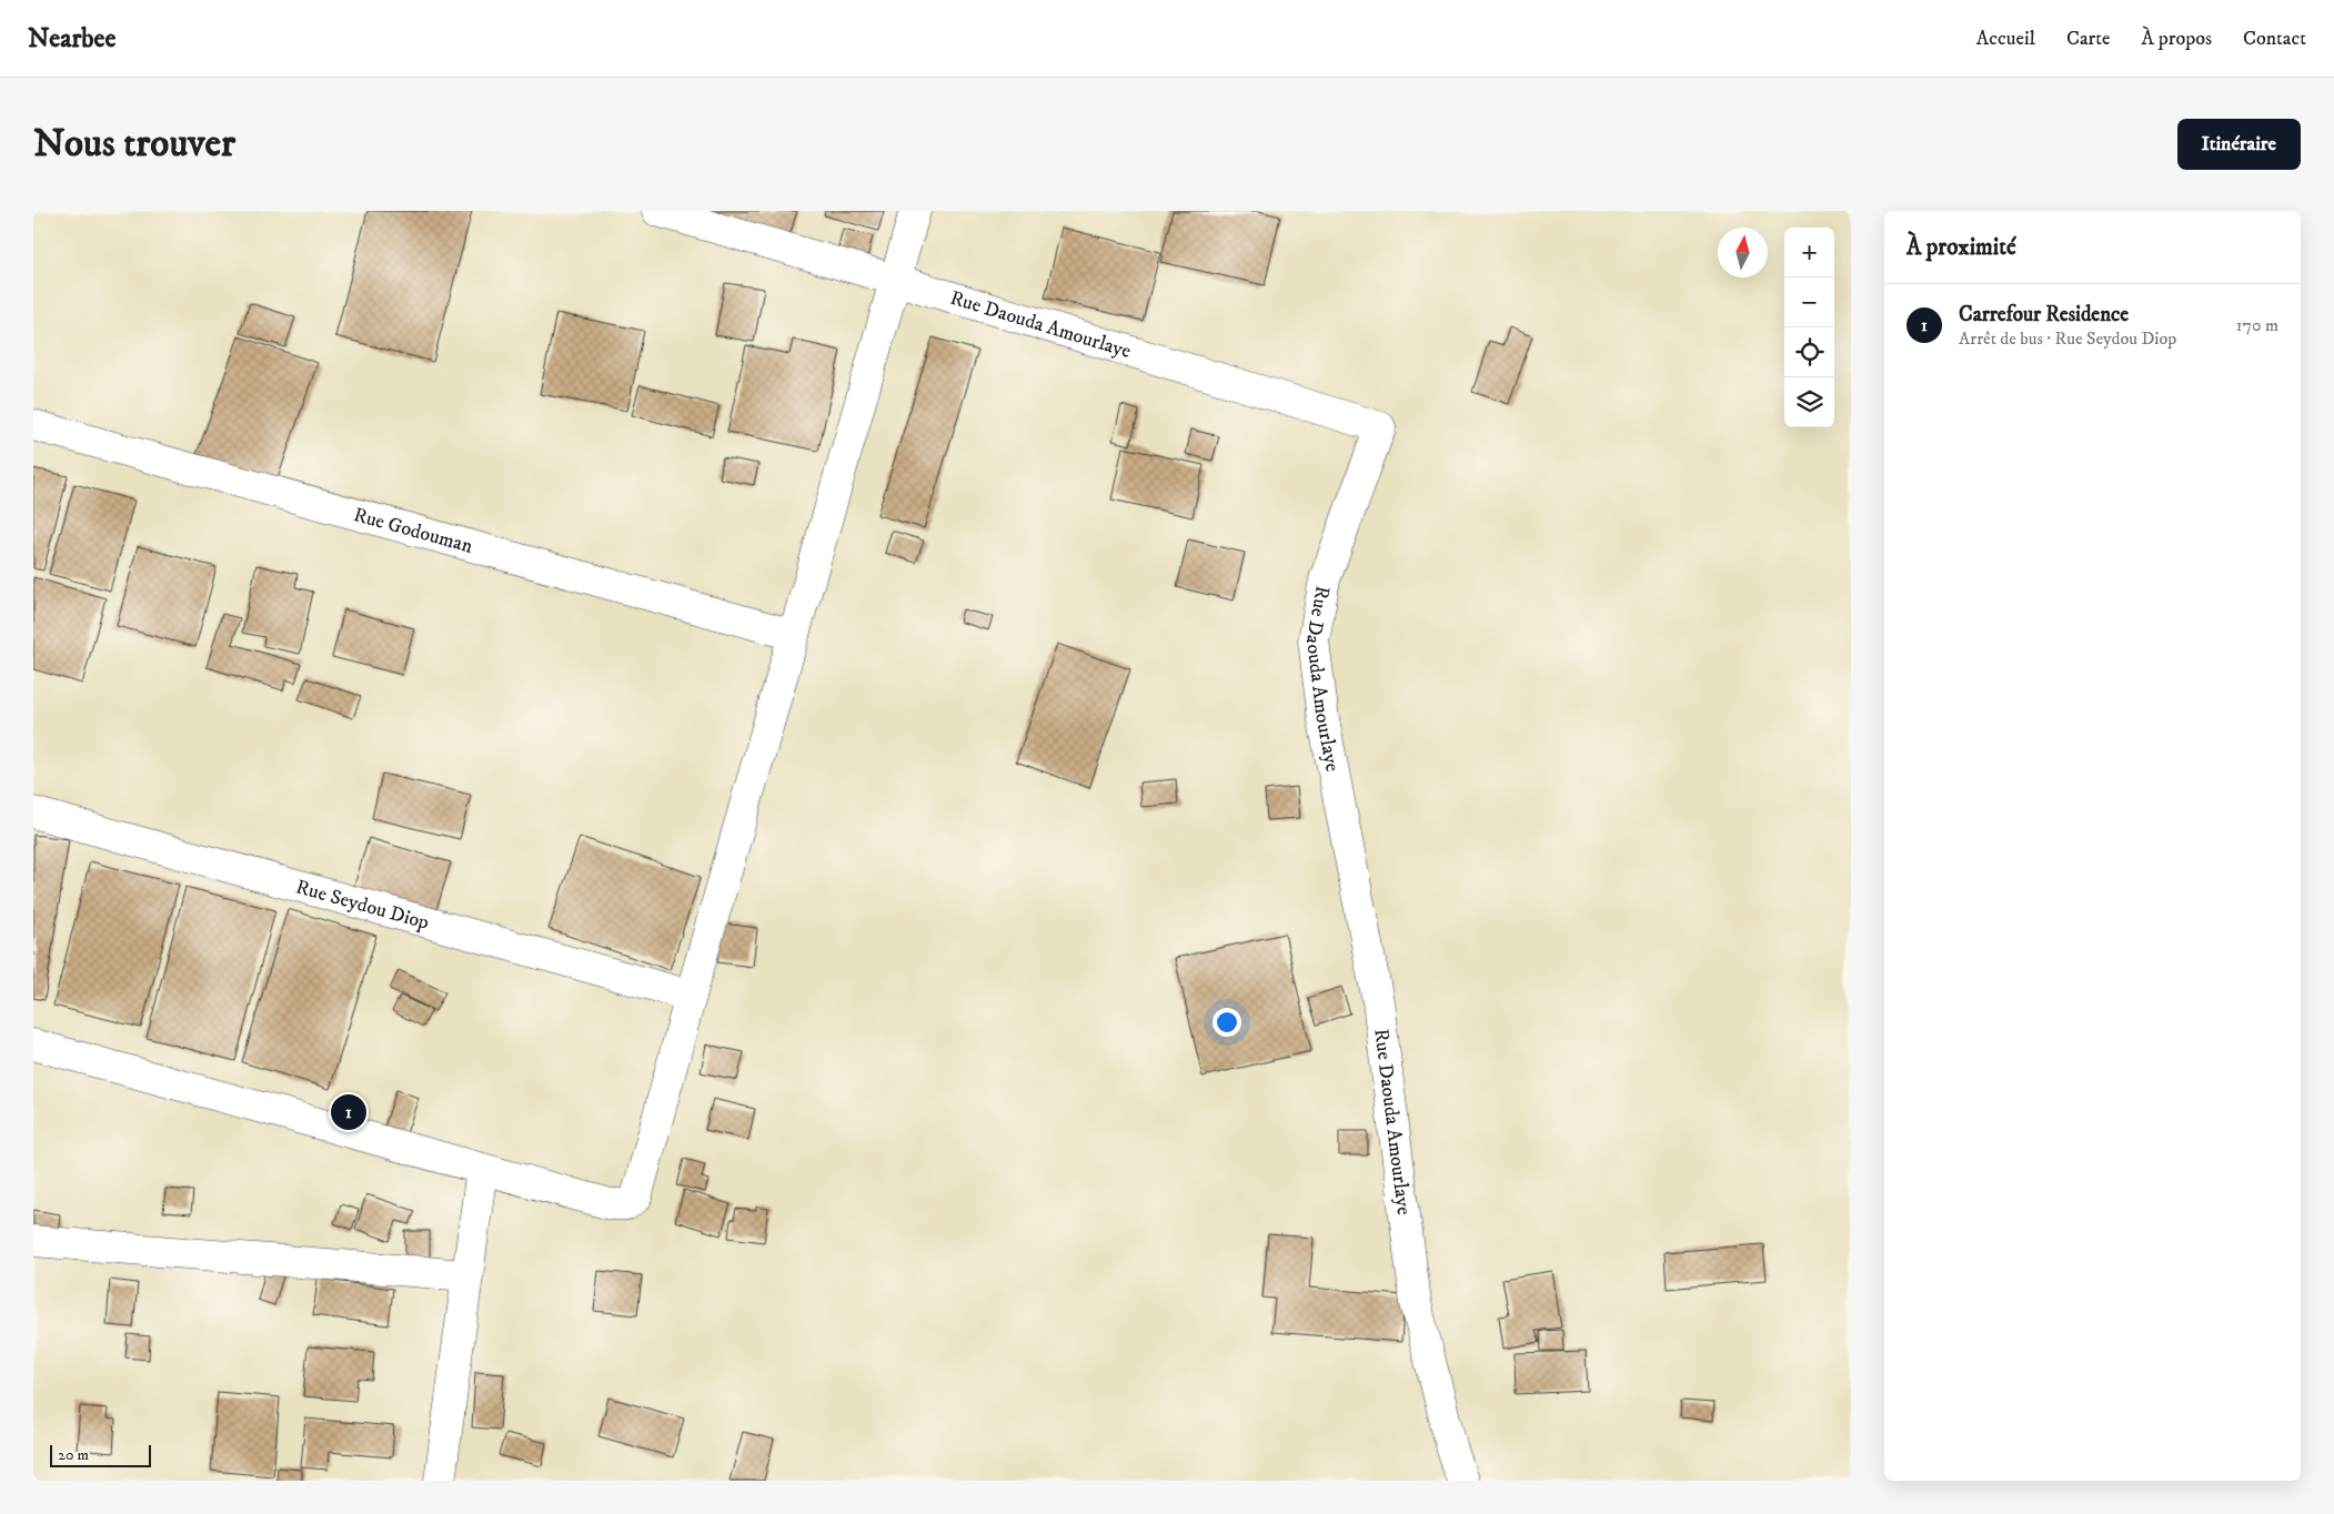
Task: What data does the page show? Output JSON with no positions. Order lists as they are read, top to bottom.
{
  "streets": {
    "street": ["Rue Daouda Amourlaye", "Rue Godouman", "Rue Seydou Diop"]
  },
  "scale_bar": "20 m",
  "north": "top",
  "page": {
    "header": "Nearbee",
    "nav": [
      "Accueil",
      "Carte",
      "À propos",
      "Contact"
    ],
    "buttons": "Itinéraire",
    "title": "Nous trouver",
    "heading": "À proximité",
    "map_buttons": ["+", "−"],
    "list": [
      {
        "mark": "1",
        "name": "Carrefour Residence",
        "note": "Arrêt de bus · Rue Seydou Diop",
        "value": "170 m"
      }
    ],
    "pins": "1",
    "scale": "20 m"
  }
}
